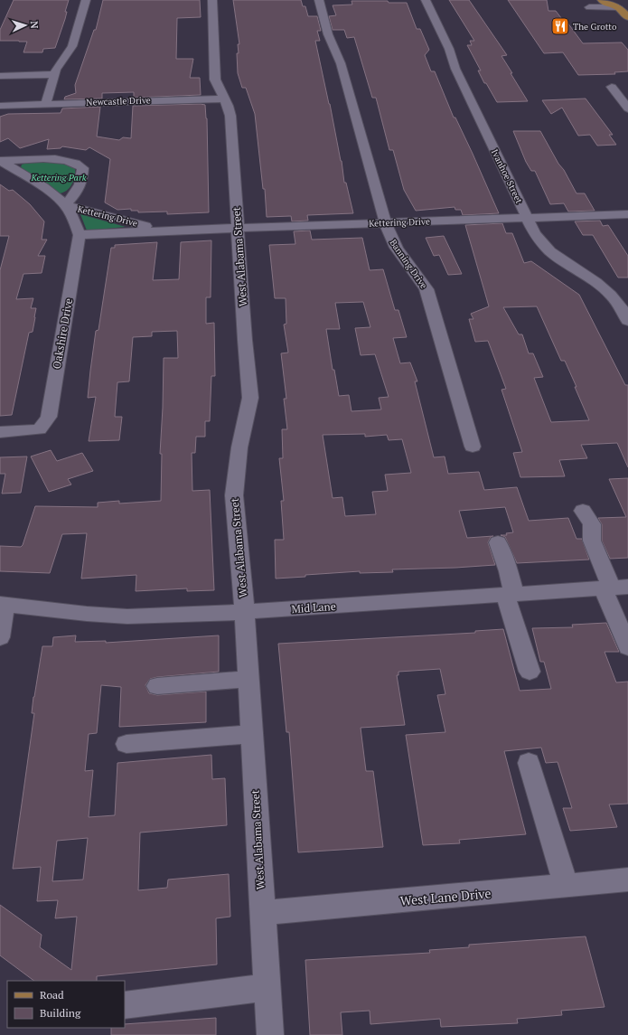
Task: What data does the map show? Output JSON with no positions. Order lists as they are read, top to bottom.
{
  "streets": {
    "street": [
      "Newcastle Drive",
      "Ivanhoe Street",
      "Kettering Drive",
      "West Alabama Street",
      "Banning Drive",
      "Oakshire Drive",
      "Mid Lane",
      "West Lane Drive"
    ]
  },
  "crossings": [
    ["Newcastle Drive", "West Alabama Street"],
    ["Ivanhoe Street", "Kettering Drive"],
    ["Kettering Drive", "West Alabama Street"],
    ["Kettering Drive", "Banning Drive"],
    ["Kettering Drive", "Oakshire Drive"],
    ["West Alabama Street", "Mid Lane"],
    ["West Alabama Street", "West Lane Drive"]
  ],
  "parks": ["Kettering Park"],
  "places": {
    "restaurant": ["The Grotto"]
  },
  "legend": ["Road", "Building"],
  "north": "right"
}
